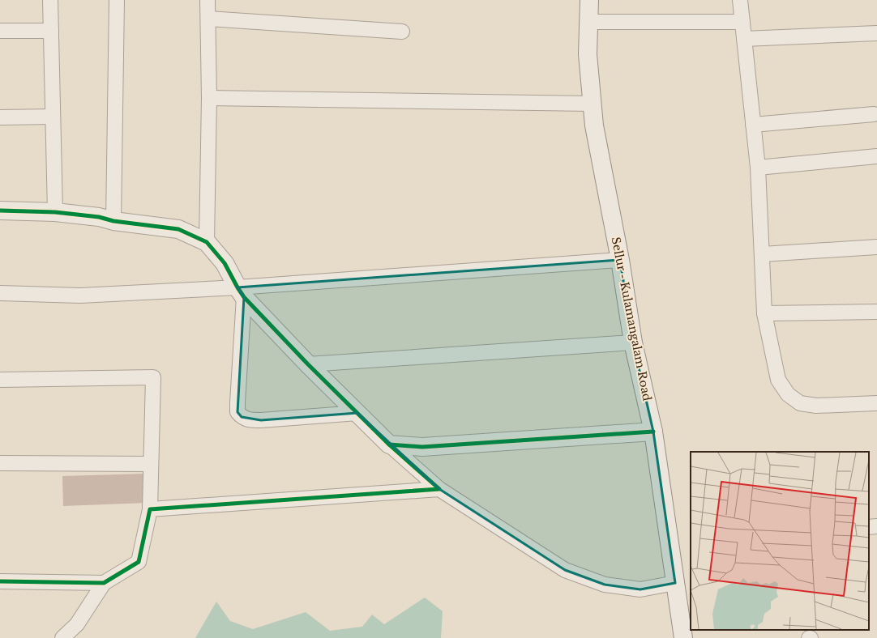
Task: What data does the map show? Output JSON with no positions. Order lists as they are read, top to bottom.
{
  "streets": {
    "street": ["Sellur - Kulamangalam Road"]
  }
}
